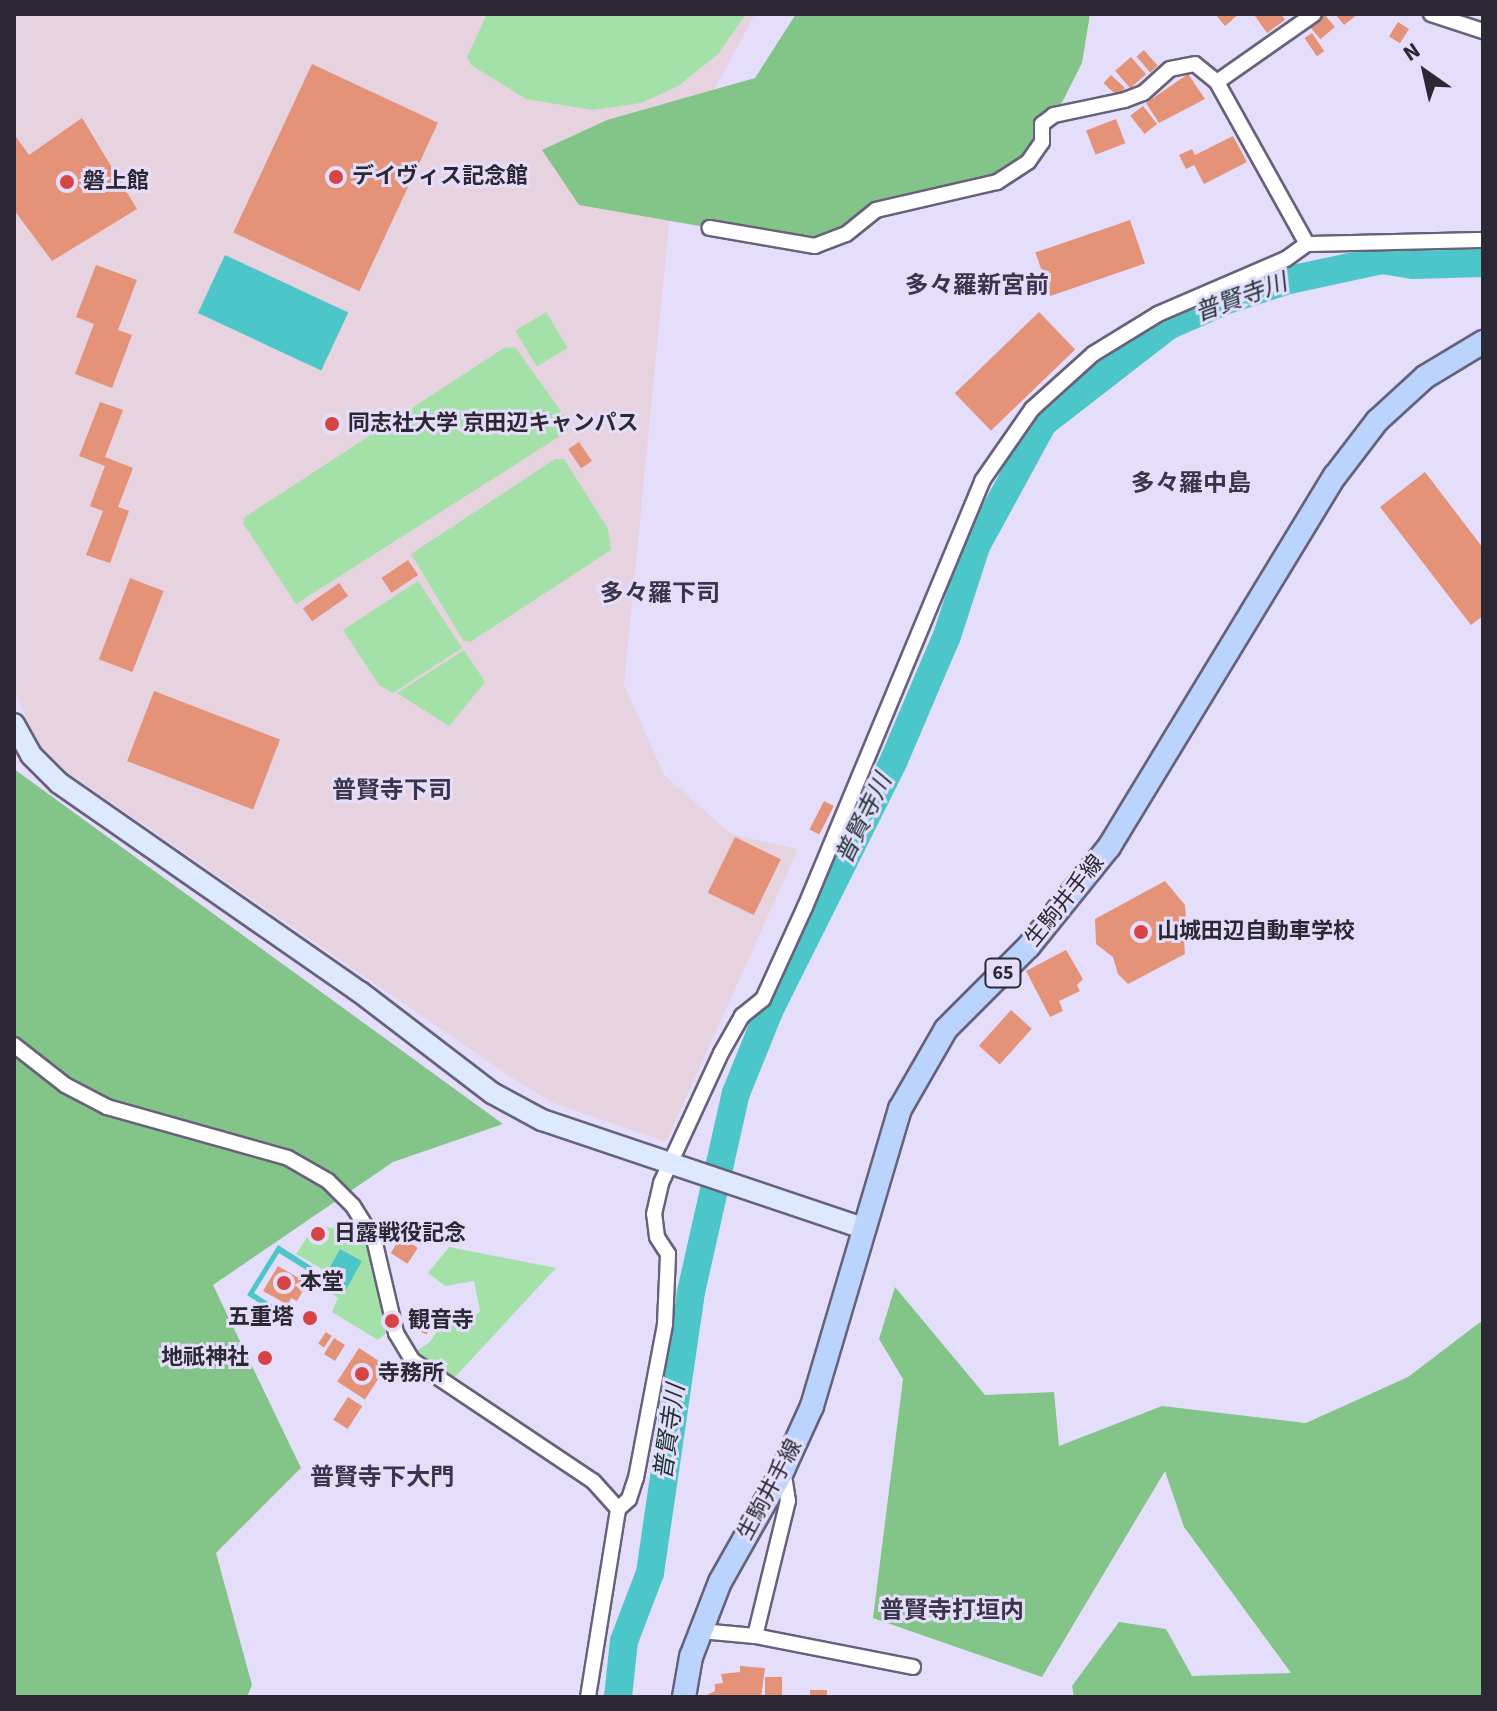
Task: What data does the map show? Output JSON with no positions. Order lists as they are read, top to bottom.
{
  "streets": {
    "main road": ["生駒井手線", "65"]
  },
  "districts": [
    "多々羅新宮前",
    "多々羅中島",
    "多々羅下司",
    "普賢寺下司",
    "普賢寺下大門",
    "普賢寺打垣内"
  ],
  "water": ["普賢寺川"],
  "places": [
    "デイヴィス記念館",
    "磐上館",
    "同志社大学 京田辺キャンパス",
    "山城田辺自動車学校",
    "日露戦役記念",
    "本堂",
    "五重塔",
    "観音寺",
    "地祇神社",
    "寺務所"
  ],
  "north": "top left"
}
